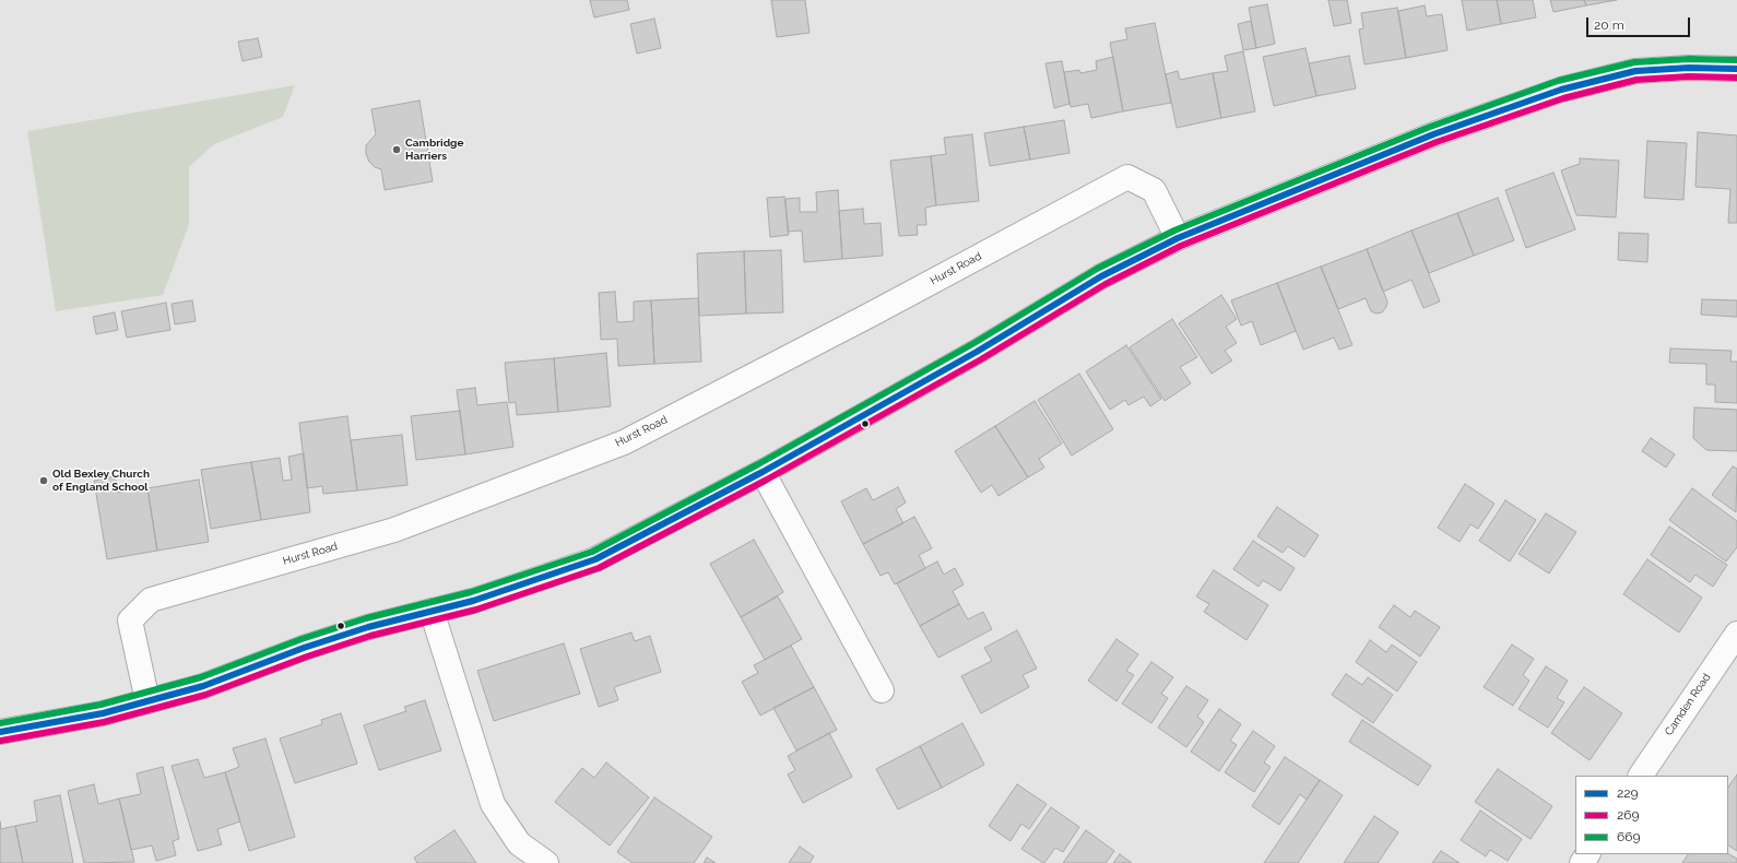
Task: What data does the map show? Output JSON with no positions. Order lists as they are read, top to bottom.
{
  "streets": {
    "street": ["Hurst Road", "Camden Road"]
  },
  "places": ["Cambridge Harriers", "Old Bexley Church of England School"],
  "lines": ["transit line 669", "transit line 229", "transit line 269"],
  "legend": ["229", "269", "669"],
  "scale_bar": "20 m"
}
